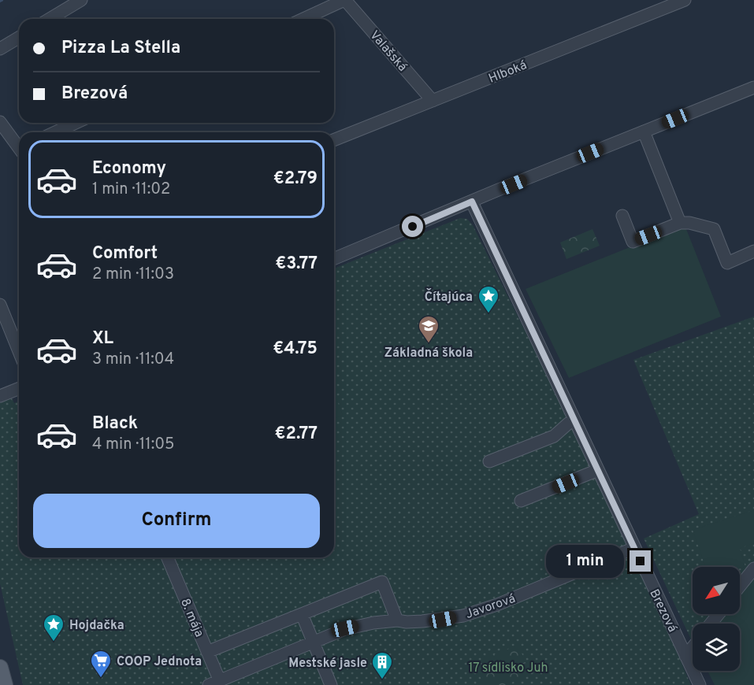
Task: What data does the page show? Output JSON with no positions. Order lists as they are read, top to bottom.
{
  "streets": {
    "street": [
      "Valašská",
      "Hlboká",
      "Javorová",
      "Brezová",
      "8. mája"
    ]
  },
  "crossings": [
    ["Valašská", "Hlboká"],
    ["Javorová", "Brezová"],
    ["Javorová", "8. mája"]
  ],
  "parks": ["17 sídlisko Juh"],
  "places": {
    "place": ["Čítajúca", "Hojdačka"],
    "school or university": ["Základná škola"],
    "supermarket": ["COOP Jednota"],
    "building": ["Mestské jasle"]
  },
  "north": "bottom left",
  "page": {
    "banner": ["Pizza La Stella", "Brezová"],
    "list": [
      {
        "name": "Economy",
        "note": "1 min · 11:02",
        "value": "€2.79"
      },
      {
        "name": "Comfort",
        "note": "2 min · 11:03",
        "value": "€3.77"
      },
      {
        "name": "XL",
        "note": "3 min · 11:04",
        "value": "€4.75"
      },
      {
        "name": "Black",
        "note": "4 min · 11:05",
        "value": "€2.77"
      }
    ],
    "buttons": "Confirm",
    "bubble": "1 min"
  }
}
